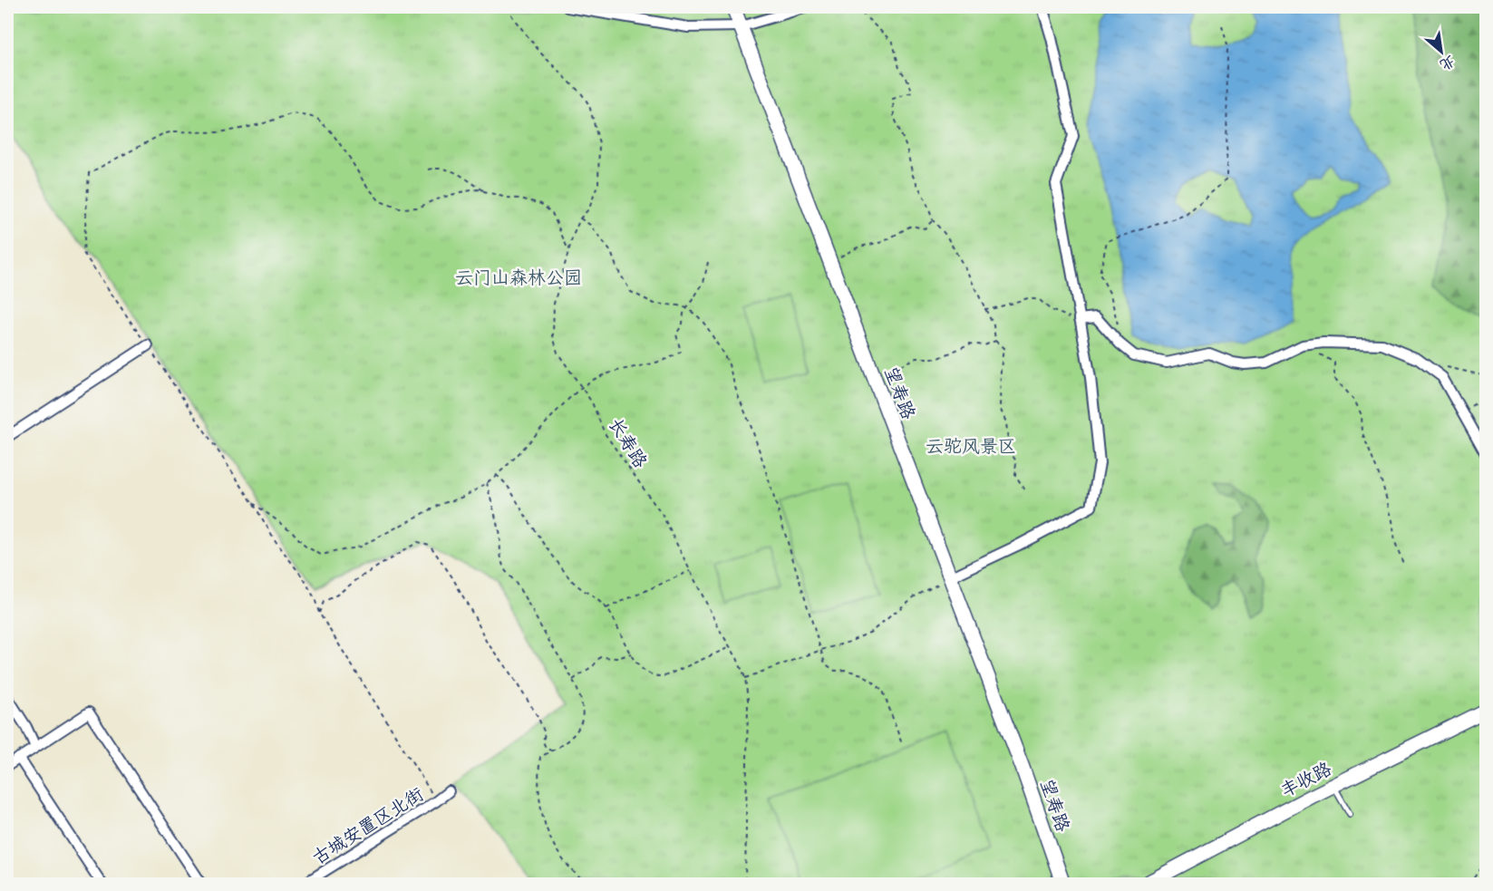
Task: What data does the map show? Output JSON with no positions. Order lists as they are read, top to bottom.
{
  "streets": {
    "street": ["望寿路", "丰收路", "古城安置区北街"],
    "path": ["长寿路"]
  },
  "parks": ["云门山森林公园", "云驼风景区"],
  "north": "bottom right"
}
